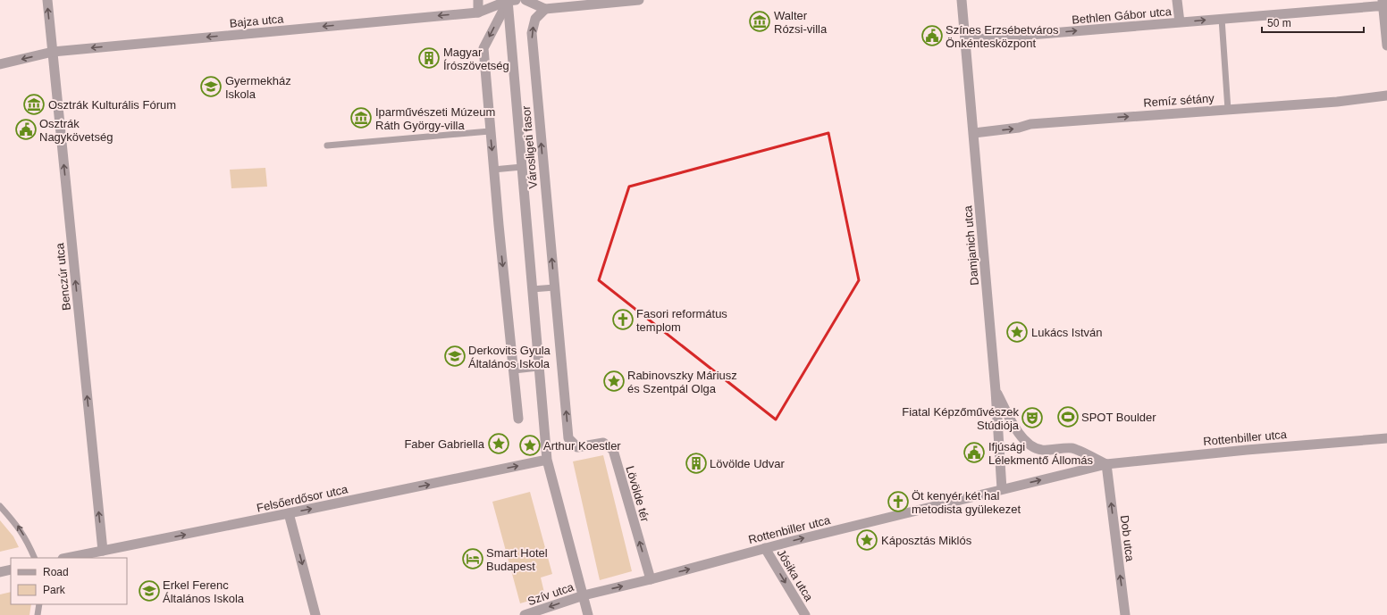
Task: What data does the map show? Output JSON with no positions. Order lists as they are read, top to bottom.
{
  "streets": {
    "street": [
      "Bethlen Gábor utca",
      "Bajza utca",
      "Remíz sétány",
      "Városligeti fasor",
      "Damjanich utca",
      "Benczúr utca",
      "Rottenbiller utca",
      "Lövölde tér",
      "Felsőerdősor utca",
      "Dob utca",
      "Jósika utca",
      "Szív utca"
    ]
  },
  "crossings": [
    ["Bethlen Gábor utca", "Damjanich utca"],
    ["Bajza utca", "Városligeti fasor"],
    ["Bajza utca", "Benczúr utca"],
    ["Remíz sétány", "Damjanich utca"],
    ["Városligeti fasor", "Lövölde tér"],
    ["Városligeti fasor", "Felsőerdősor utca"],
    ["Damjanich utca", "Rottenbiller utca"],
    ["Benczúr utca", "Felsőerdősor utca"],
    ["Rottenbiller utca", "Lövölde tér"],
    ["Rottenbiller utca", "Dob utca"],
    ["Rottenbiller utca", "Jósika utca"],
    ["Rottenbiller utca", "Szív utca"]
  ],
  "one_way": [
    "Bethlen Gábor utca",
    "Bajza utca",
    "Remíz sétány",
    "Benczúr utca",
    "Rottenbiller utca",
    "Felsőerdősor utca",
    "Dob utca",
    "Jósika utca",
    "Szív utca"
  ],
  "places": {
    "museum": ["Walter Rózsi-villa", "Osztrák Kulturális Fórum", "Iparművészeti Múzeum Ráth György-villa"],
    "public building": ["Színes Erzsébetváros Önkéntesközpont", "Osztrák Nagykövetség", "Ifjúsági Lélekmentő Állomás"],
    "building": ["Magyar Írószövetség", "Lövölde Udvar"],
    "school or university": ["Gyermekház Iskola", "Derkovits Gyula Általános Iskola", "Erkel Ferenc Általános Iskola"],
    "church": ["Fasori református templom", "Öt kenyér két hal metodista gyülekezet"],
    "place": [
      "Lukács István",
      "Rabinovszky Máriusz és Szentpál Olga",
      "Faber Gabriella",
      "Arthur Koestler",
      "Káposztás Miklós"
    ],
    "sports": ["SPOT Boulder"],
    "theatre": ["Fiatal Képzőművészek Stúdiója"],
    "hotel": ["Smart Hotel Budapest"]
  },
  "legend": ["Road", "Park"],
  "scale_bar": "50 m"
}
